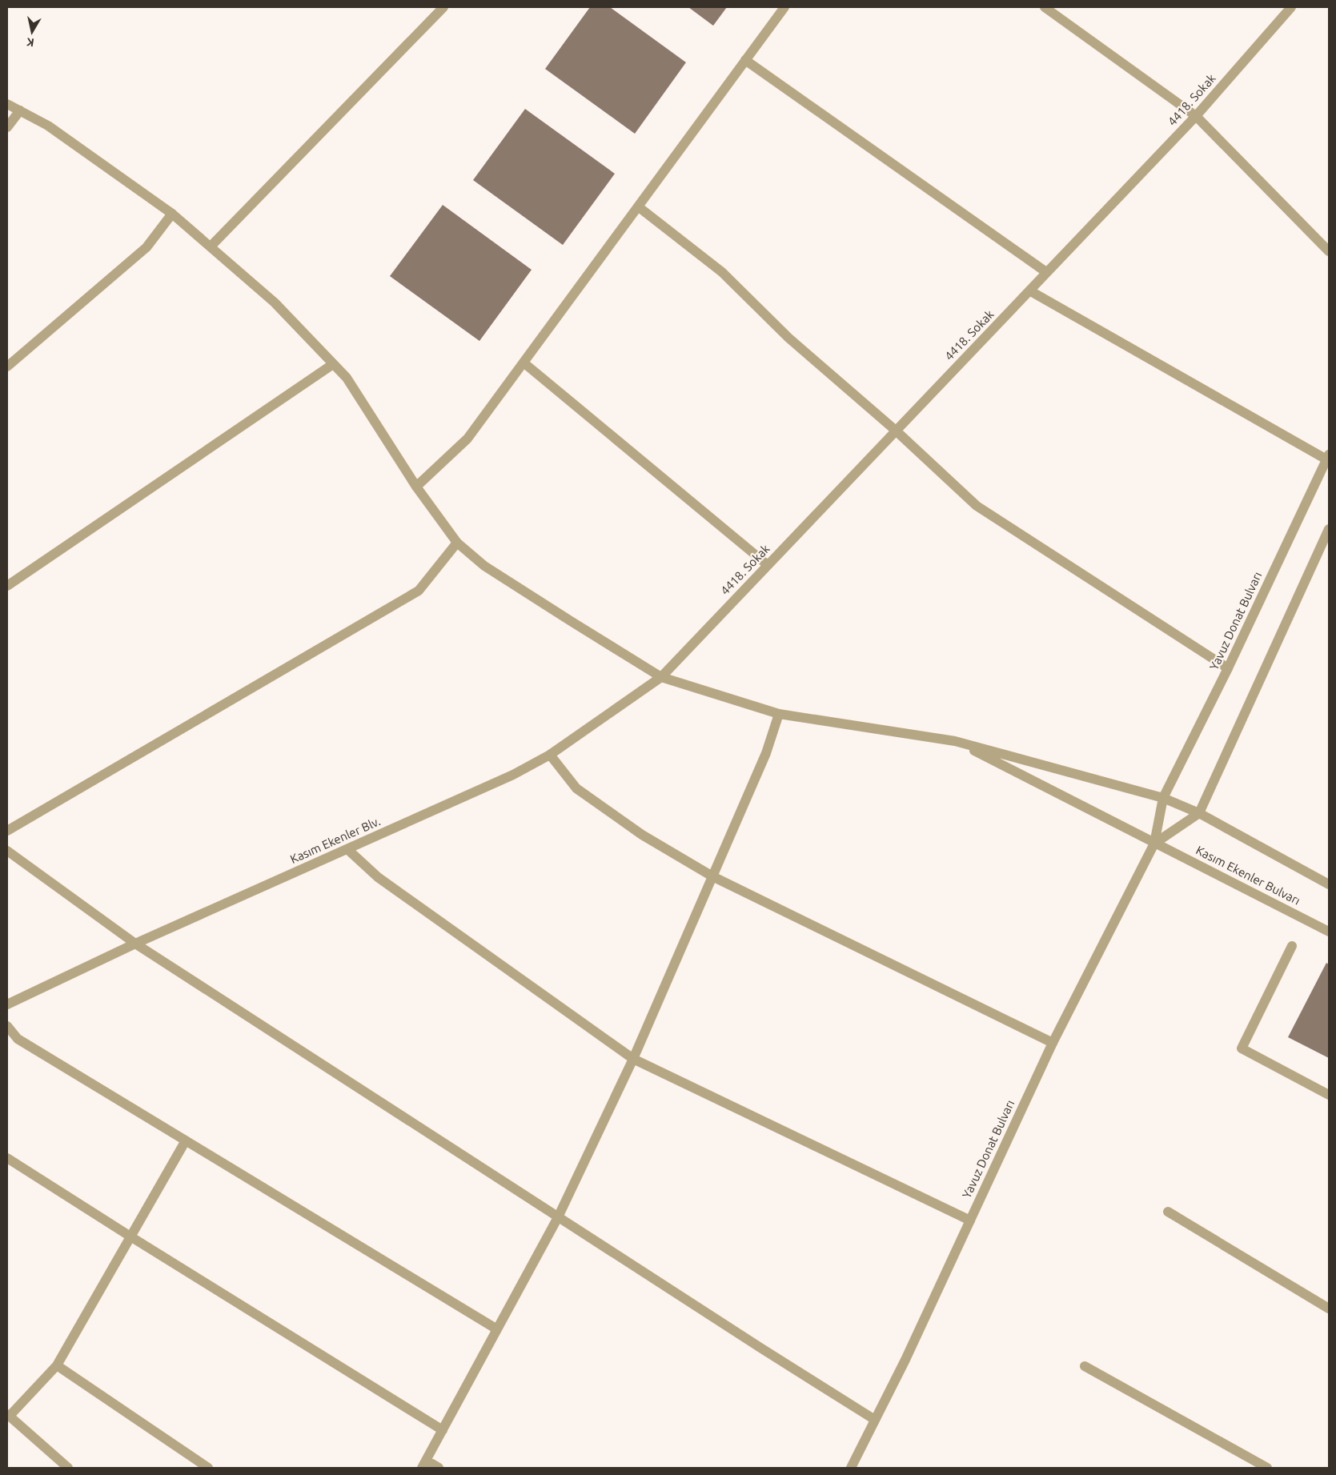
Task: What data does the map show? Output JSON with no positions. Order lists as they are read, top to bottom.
{
  "streets": {
    "street": [
      "4418. Sokak",
      "Yavuz Donat Bulvarı",
      "Kasım Ekenler Blv.",
      "Kasım Ekenler Bulvarı"
    ]
  },
  "crossings": [
    ["4418. Sokak", "Kasım Ekenler Blv."],
    ["Yavuz Donat Bulvarı", "Kasım Ekenler Bulvarı"]
  ],
  "north": "bottom"
}
